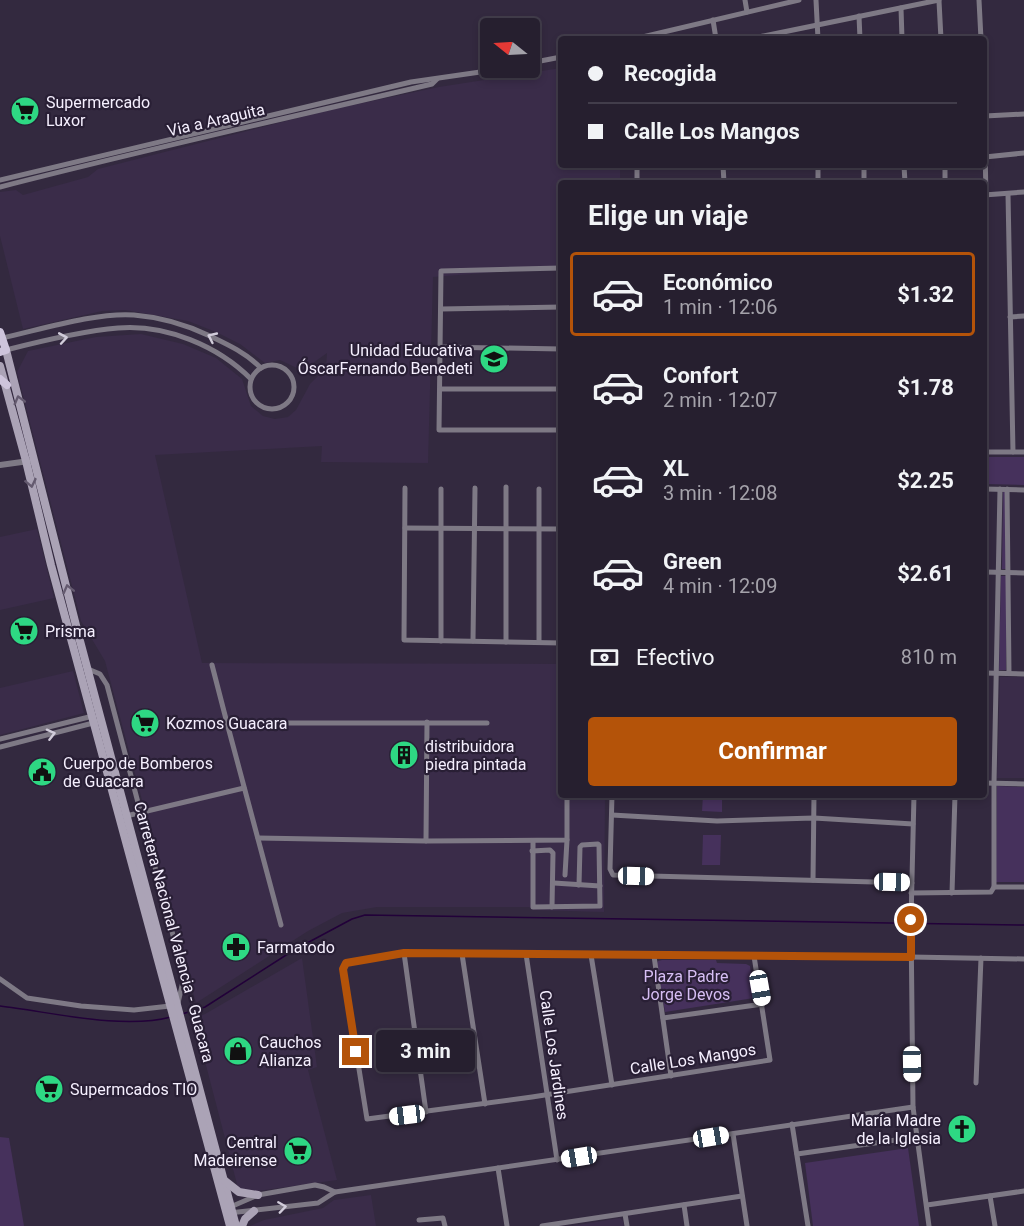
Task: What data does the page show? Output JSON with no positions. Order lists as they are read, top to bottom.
{
  "streets": {
    "main road": ["Carretera Nacional Valencia - Guacara"],
    "street": ["Via a Araguita", "Calle Los Jardines", "Calle Los Mangos"]
  },
  "crossings": [
    ["Calle Los Jardines", "Calle Los Mangos"]
  ],
  "parks": ["Plaza Padre Jorge Devos"],
  "places": {
    "supermarket": [
      "Supermercado Luxor",
      "Prisma",
      "Kozmos Guacara",
      "Supermcados TIO",
      "Central Madeirense"
    ],
    "school or university": ["Unidad Educativa ÓscarFernando Benedeti"],
    "building": ["distribuidora piedra pintada"],
    "public building": ["Cuerpo de Bomberos de Guacara"],
    "pharmacy": ["Farmatodo"],
    "shop": ["Cauchos Alianza"],
    "church": ["María Madre de la Iglesia"]
  },
  "north": "left",
  "page": {
    "banner": ["Recogida", "Calle Los Mangos"],
    "heading": "Elige un viaje",
    "list": [
      {
        "name": "Económico",
        "note": "1 min · 12:06",
        "value": "$1.32"
      },
      {
        "name": "Confort",
        "note": "2 min · 12:07",
        "value": "$1.78"
      },
      {
        "name": "XL",
        "note": "3 min · 12:08",
        "value": "$2.25"
      },
      {
        "name": "Green",
        "note": "4 min · 12:09",
        "value": "$2.61"
      }
    ],
    "pay": ["Efectivo", "810 m"],
    "buttons": "Confirmar",
    "bubble": "3 min"
  }
}
